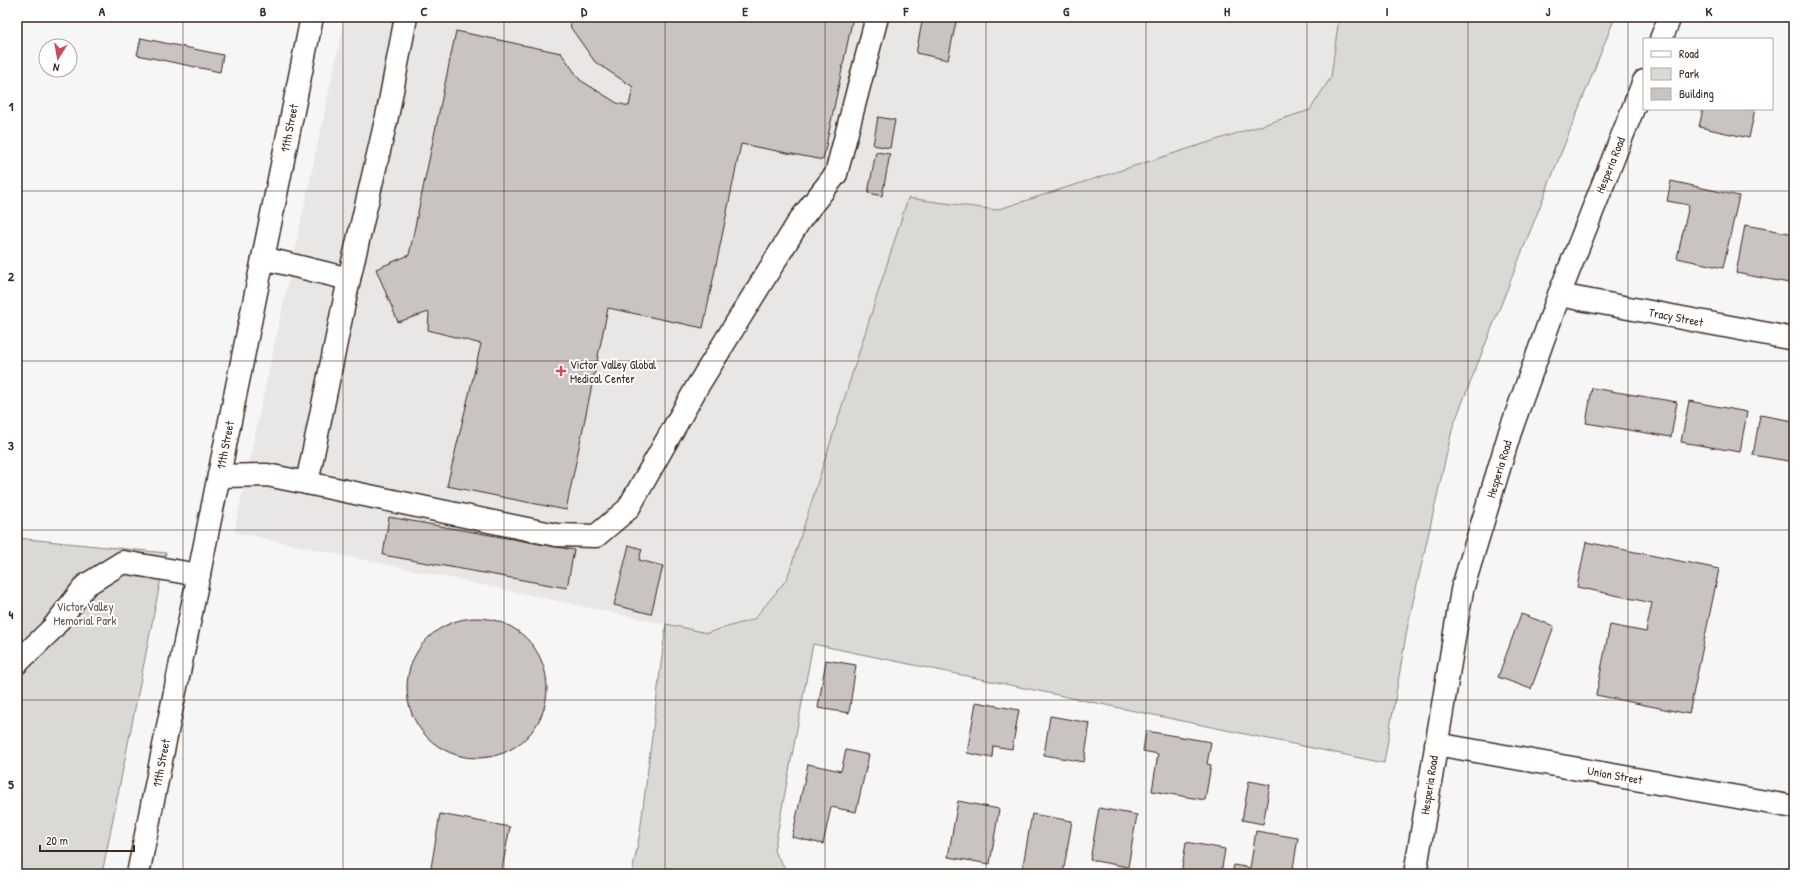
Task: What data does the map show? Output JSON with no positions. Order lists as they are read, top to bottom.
{
  "streets": {
    "street": [
      "11th Street",
      "Hesperia Road",
      "Tracy Street",
      "Union Street"
    ]
  },
  "crossings": [
    ["Hesperia Road", "Tracy Street"],
    ["Hesperia Road", "Union Street"]
  ],
  "parks": ["Victor Valley Memorial Park"],
  "places": {
    "health": ["Victor Valley Global Medical Center"]
  },
  "legend": ["Road", "Park", "Building"],
  "scale_bar": "20 m",
  "north": "bottom",
  "grid": {
    "columns": [
      "A",
      "B",
      "C",
      "D",
      "E",
      "F",
      "G",
      "H",
      "I",
      "J",
      "K"
    ],
    "rows": [
      "1",
      "2",
      "3",
      "4",
      "5"
    ]
  }
}
